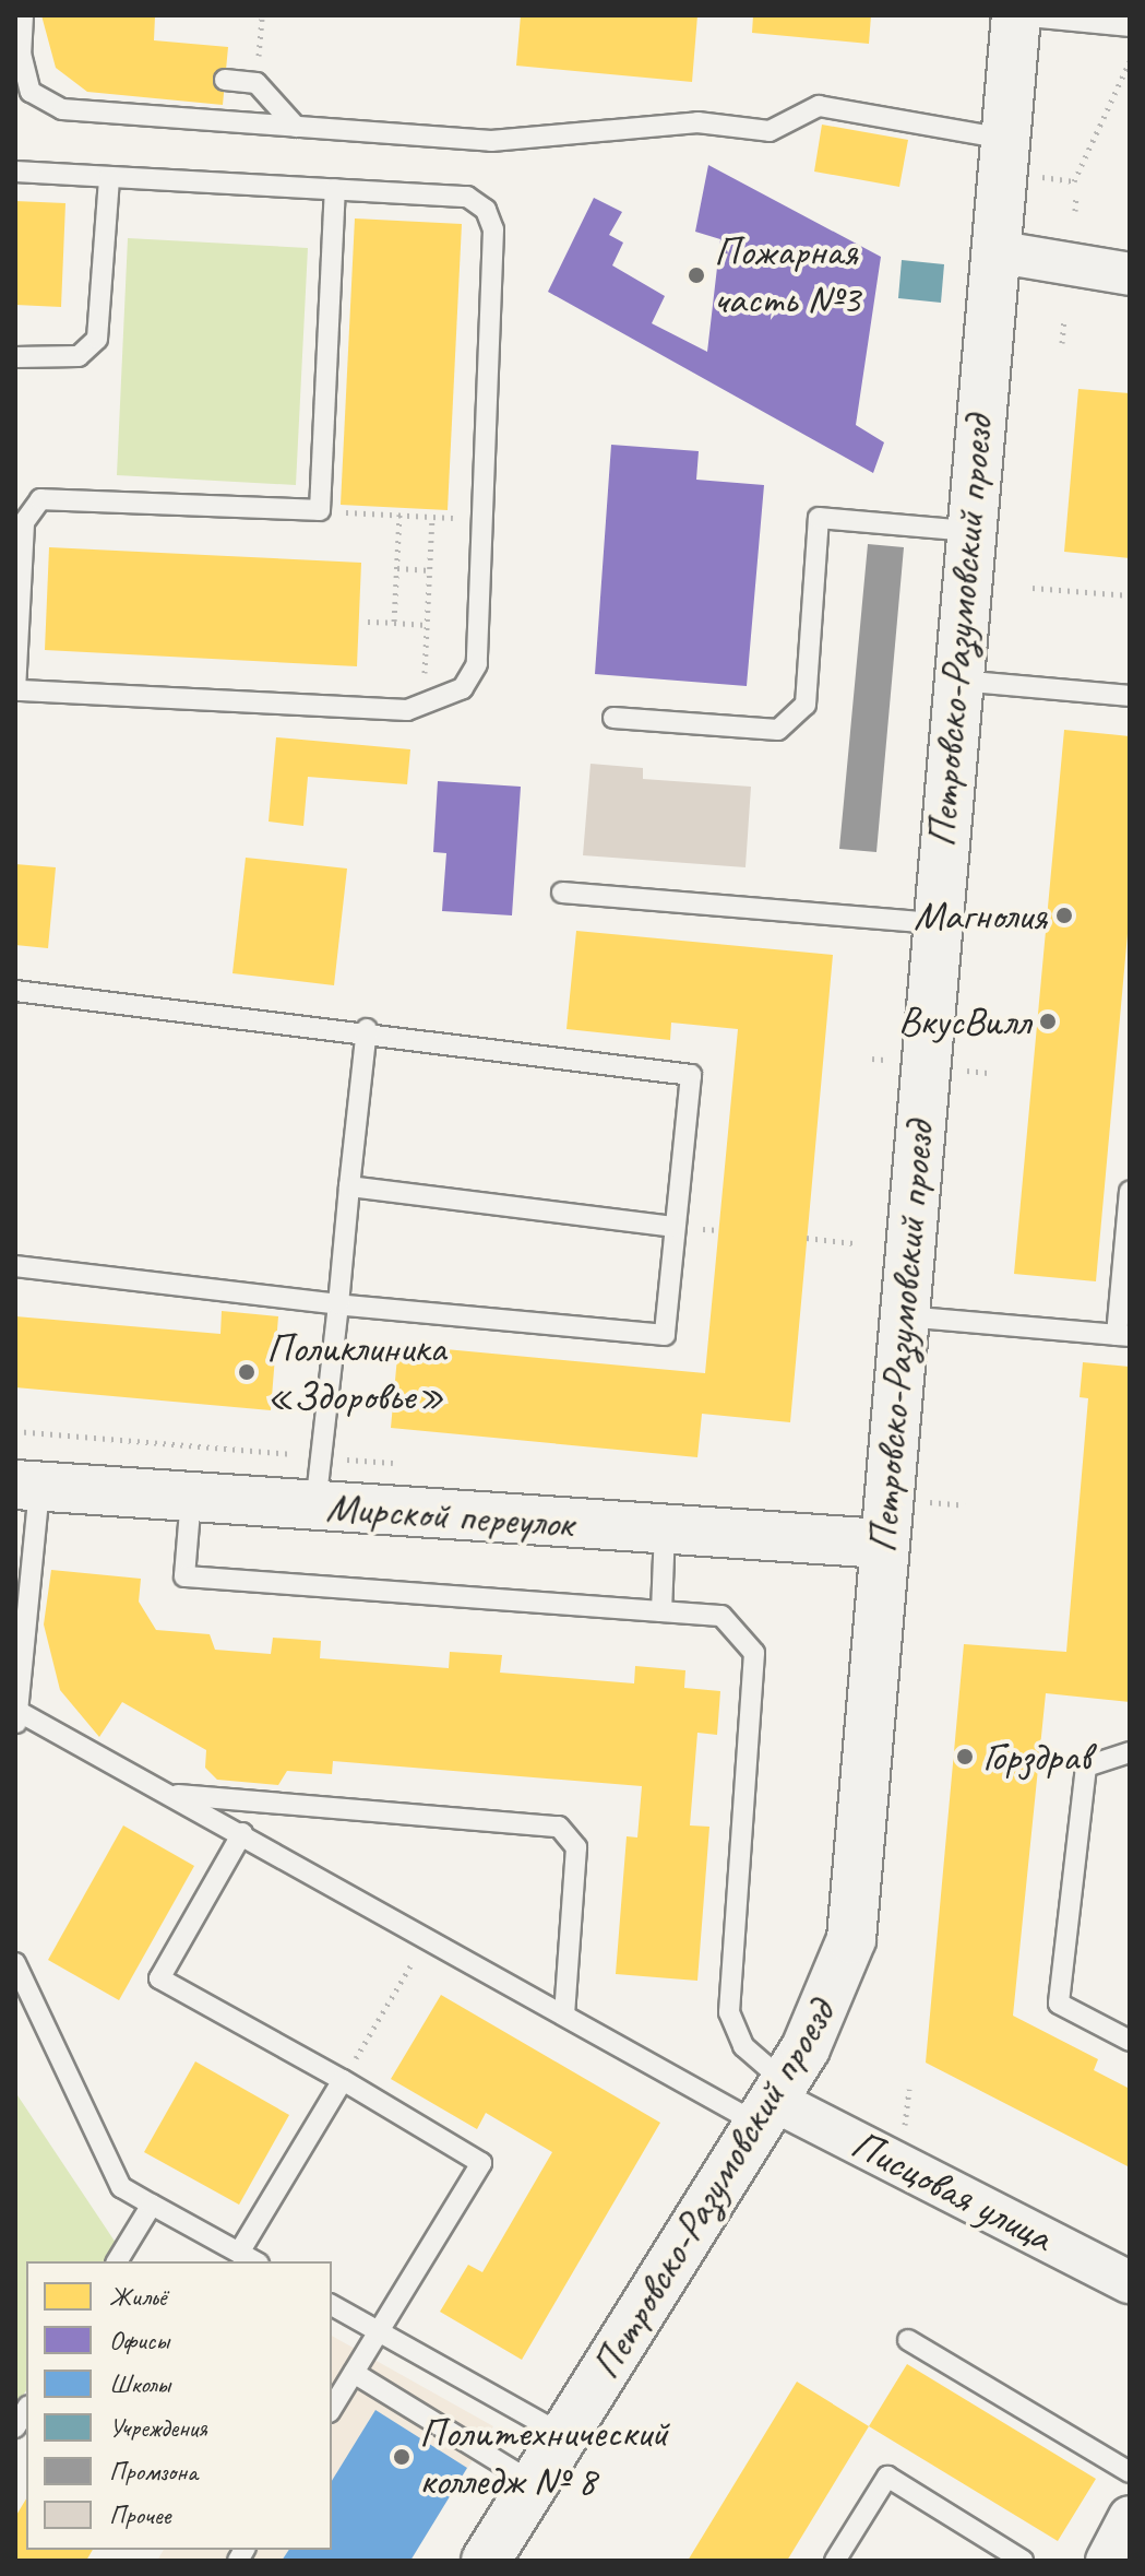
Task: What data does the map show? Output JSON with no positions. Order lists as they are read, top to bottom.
{
  "streets": {
    "street": ["Петровско-Разумовский проезд", "Мирской переулок", "Писцовая улица"]
  },
  "crossings": [
    ["Петровско-Разумовский проезд", "Мирской переулок"],
    ["Петровско-Разумовский проезд", "Писцовая улица"]
  ],
  "places": [
    "Пожарная часть №3",
    "Магнолия",
    "ВкусВилл",
    "Поликлиника «Здоровье»",
    "Горздрав",
    "Политехнический колледж № 8"
  ],
  "legend": [
    "Жильё",
    "Офисы",
    "Школы",
    "Учреждения",
    "Промзона",
    "Прочее"
  ]
}
